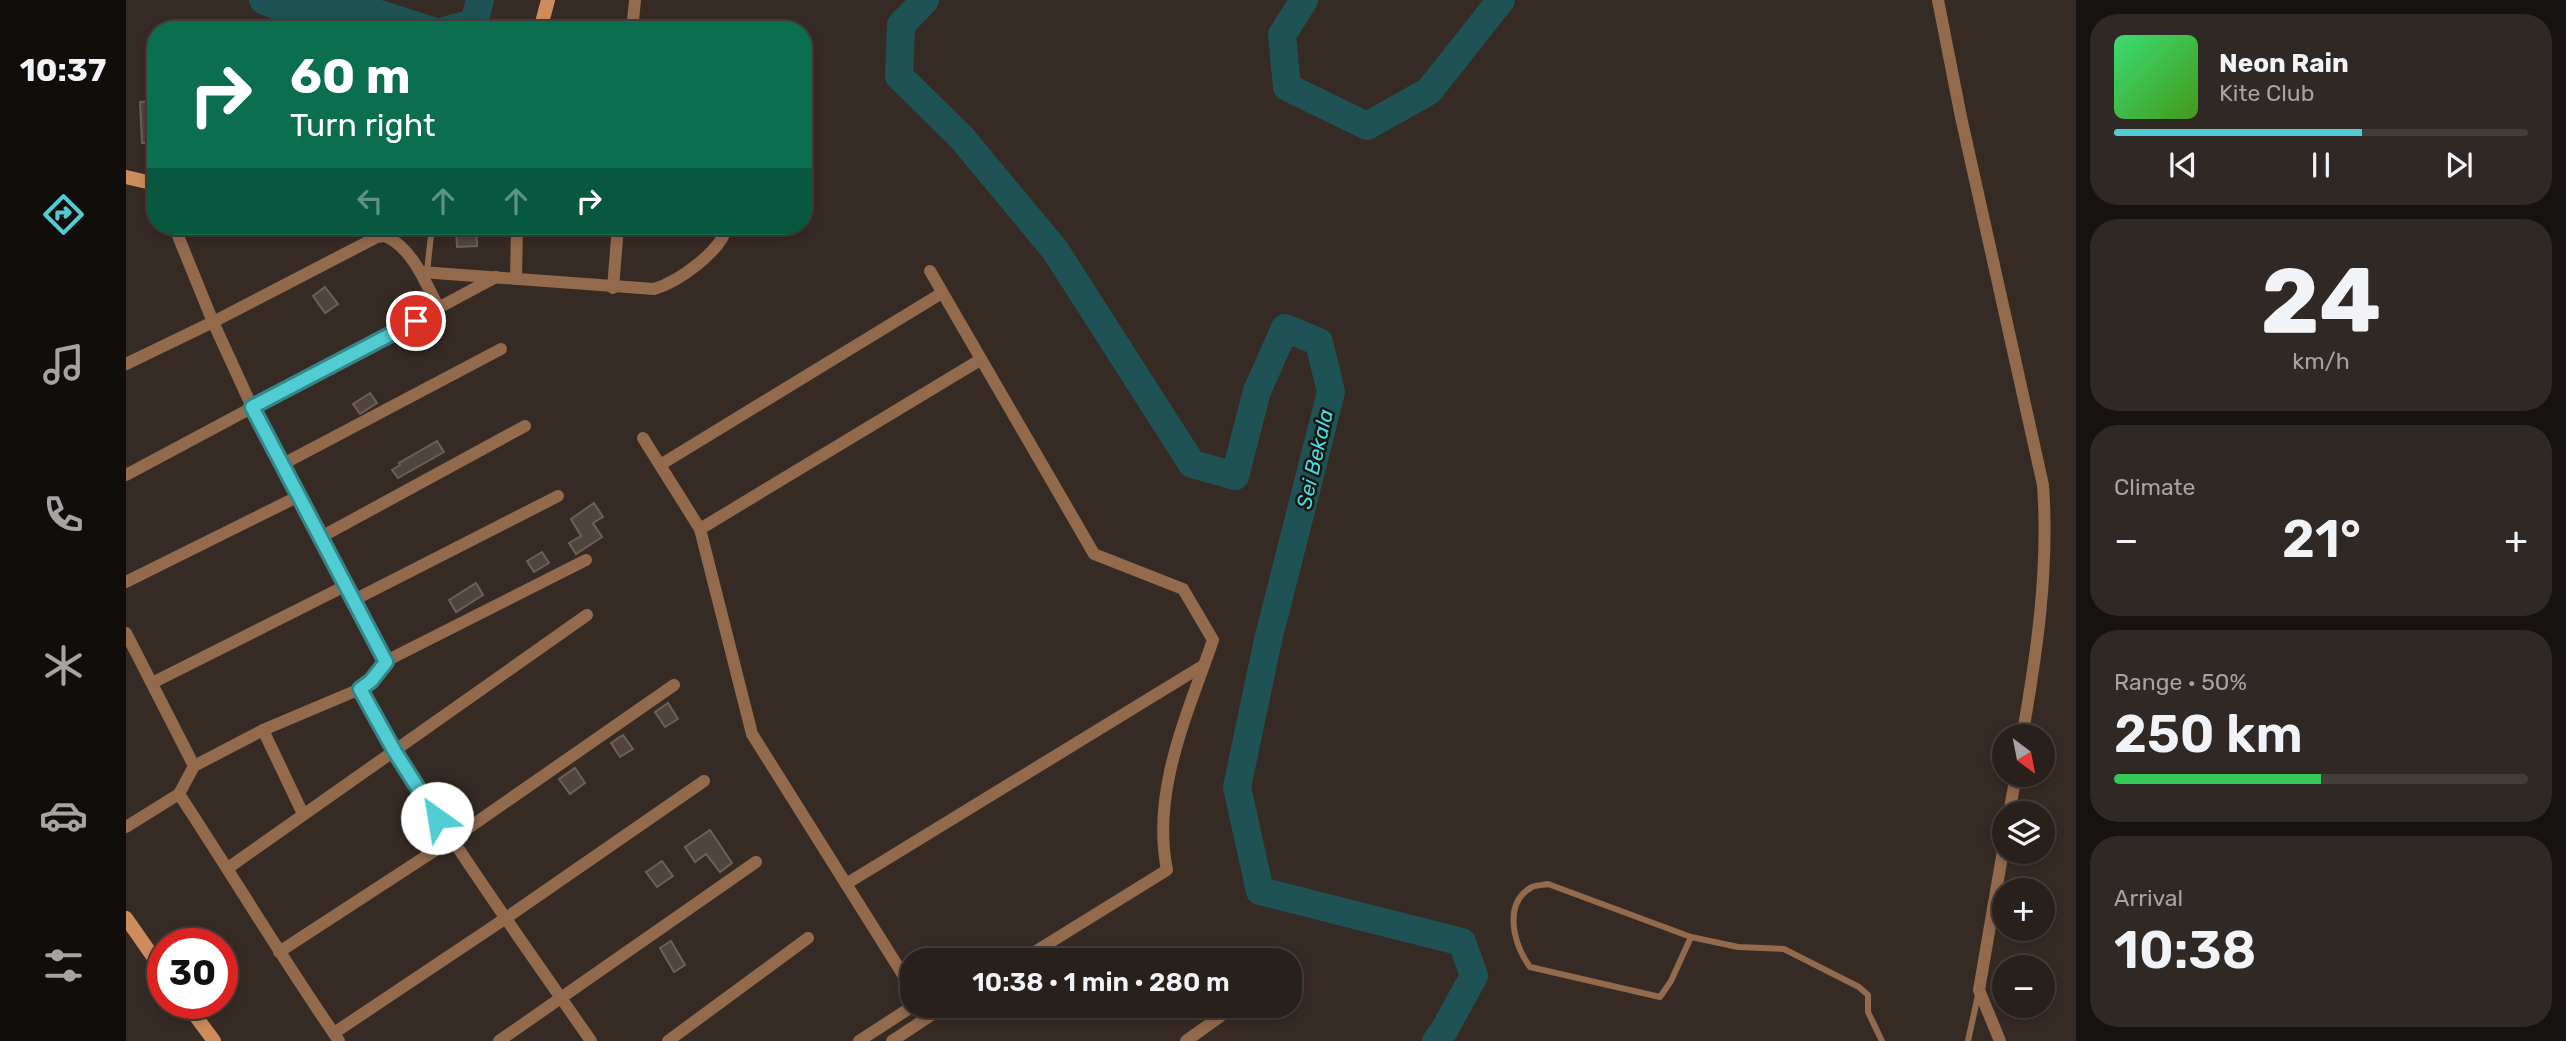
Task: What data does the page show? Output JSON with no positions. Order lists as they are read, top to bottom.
{
  "water": ["Sei Bekala"],
  "north": "bottom right",
  "page": {
    "tabs": "10:37",
    "turn": ["60 m", "Turn right"],
    "song": ["Neon Rain", "Kite Club"],
    "tile": [
      ["24", "km/h"],
      "Climate",
      ["Range · 50%", "250 km"],
      ["Arrival", "10:38"]
    ],
    "heat": ["−", "21°", "+"],
    "map_buttons": ["+", "−"],
    "limit": "30",
    "trip": "10:38 · 1 min · 280 m"
  }
}
